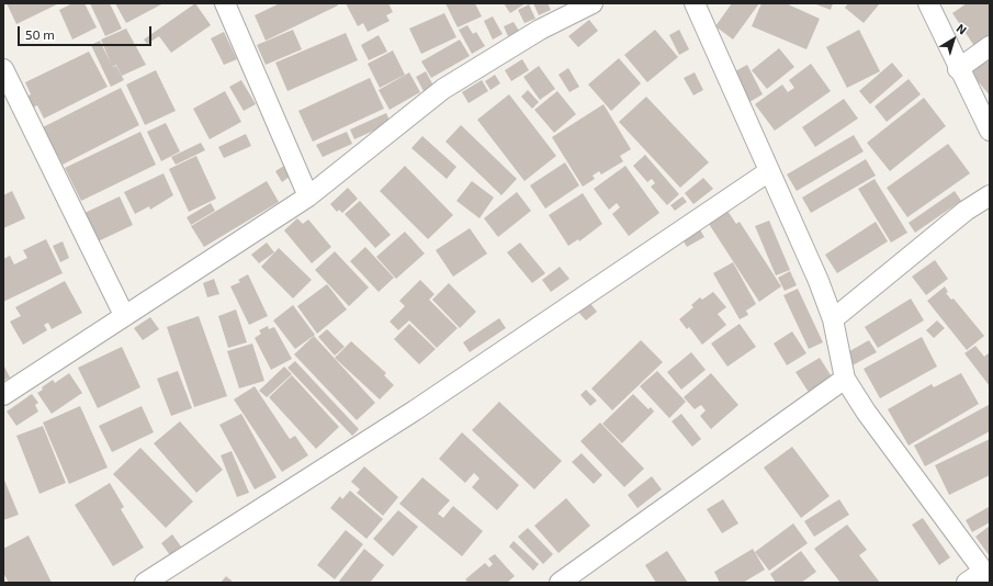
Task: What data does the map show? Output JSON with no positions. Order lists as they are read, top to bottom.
{
  "scale_bar": "50 m",
  "north": "top right"
}
